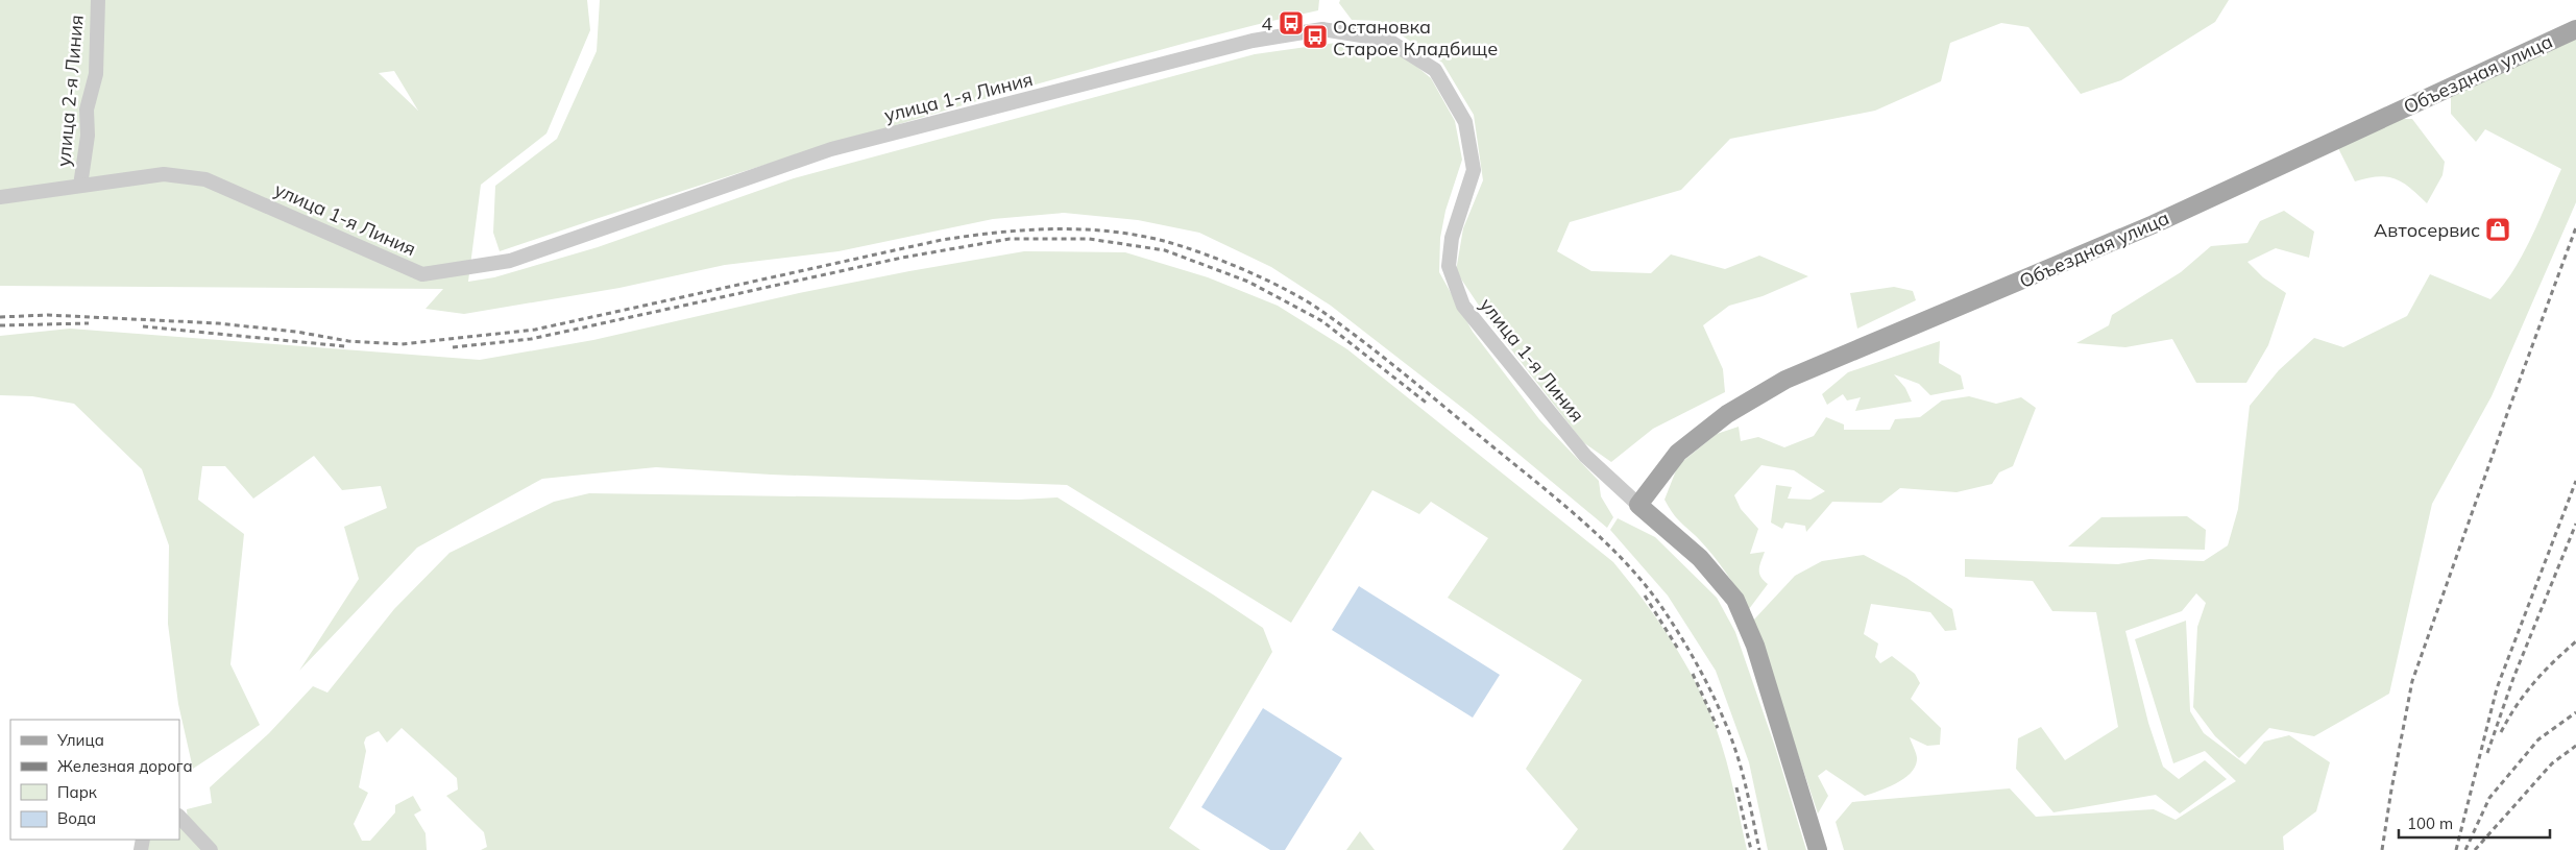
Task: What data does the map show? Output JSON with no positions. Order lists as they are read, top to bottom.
{
  "streets": {
    "main road": ["Объездная улица"],
    "street": ["улица 2-я Линия", "улица 1-я Линия"]
  },
  "crossings": [
    ["Объездная улица", "улица 1-я Линия"],
    ["улица 2-я Линия", "улица 1-я Линия"]
  ],
  "places": {
    "bus stop": ["4", "Остановка Старое Кладбище"],
    "shop": ["Автосервис"]
  },
  "legend": [
    "Улица",
    "Железная дорога",
    "Парк",
    "Вода"
  ],
  "scale_bar": "100 m"
}
